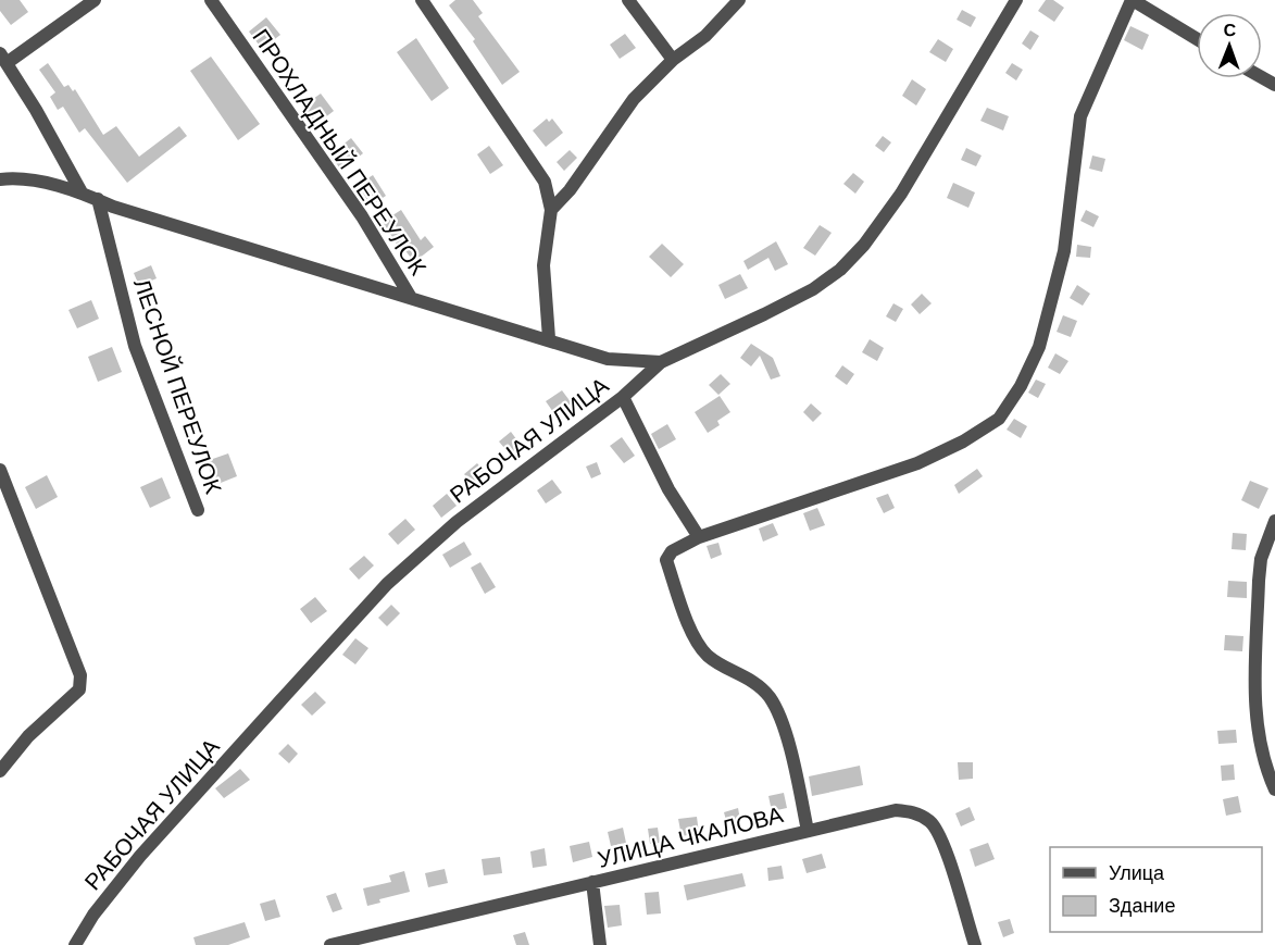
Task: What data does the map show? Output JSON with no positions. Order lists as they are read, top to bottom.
{
  "streets": {
    "street": [
      "ПРОХЛАДНЫЙ ПЕРЕУЛОК",
      "ЛЕСНОЙ ПЕРЕУЛОК",
      "РАБОЧАЯ УЛИЦА",
      "УЛИЦА ЧКАЛОВА"
    ]
  },
  "legend": ["Улица", "Здание"],
  "north": "top"
}
